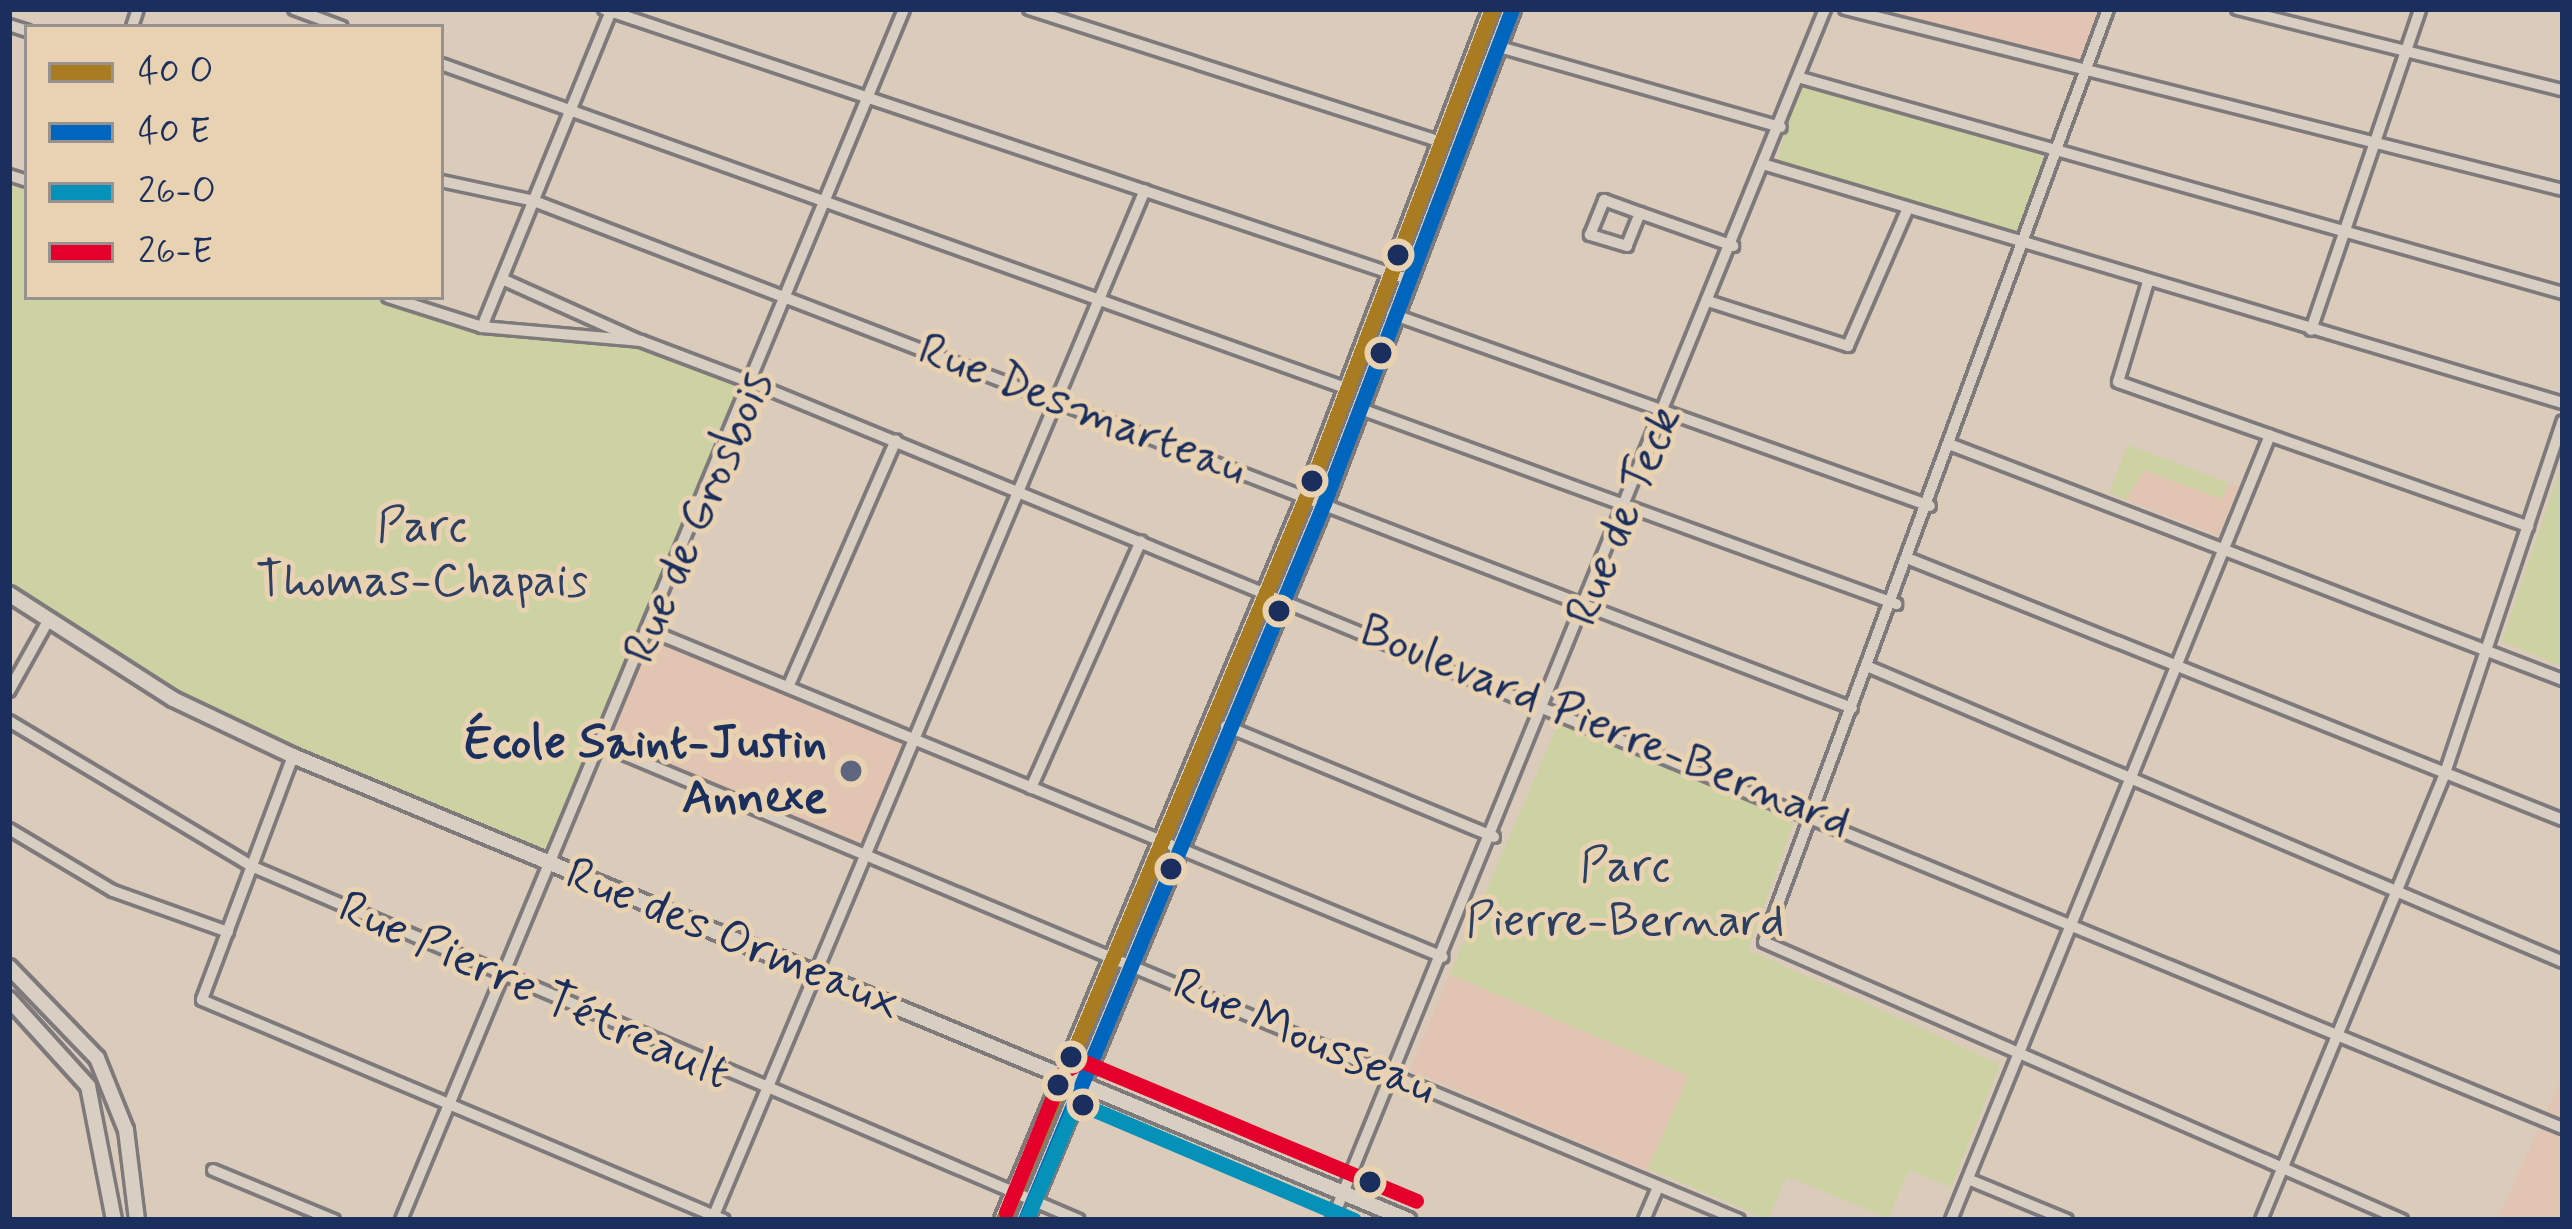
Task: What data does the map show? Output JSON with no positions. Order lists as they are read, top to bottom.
{
  "streets": {
    "street": [
      "Rue Desmarteau",
      "Rue de Teck",
      "Rue de Grosbois",
      "Boulevard Pierre-Bernard",
      "Rue des Ormeaux",
      "Rue Pierre Tétreault",
      "Rue Mousseau"
    ]
  },
  "crossings": [
    ["Rue Desmarteau", "Rue de Teck"],
    ["Rue Desmarteau", "Rue de Grosbois"],
    ["Rue de Teck", "Boulevard Pierre-Bernard"],
    ["Rue de Teck", "Rue des Ormeaux"],
    ["Rue de Teck", "Rue Mousseau"],
    ["Rue de Grosbois", "Boulevard Pierre-Bernard"],
    ["Rue de Grosbois", "Rue des Ormeaux"],
    ["Rue de Grosbois", "Rue Pierre Tétreault"],
    ["Rue de Grosbois", "Rue Mousseau"]
  ],
  "parks": ["Parc Thomas-Chapais", "Parc Pierre-Bernard"],
  "places": ["École Saint-Justin Annexe"],
  "lines": ["transit line 26-E", "transit line 26-O"],
  "legend": [
    "40 O",
    "40 E",
    "26-O",
    "26-E"
  ]
}
